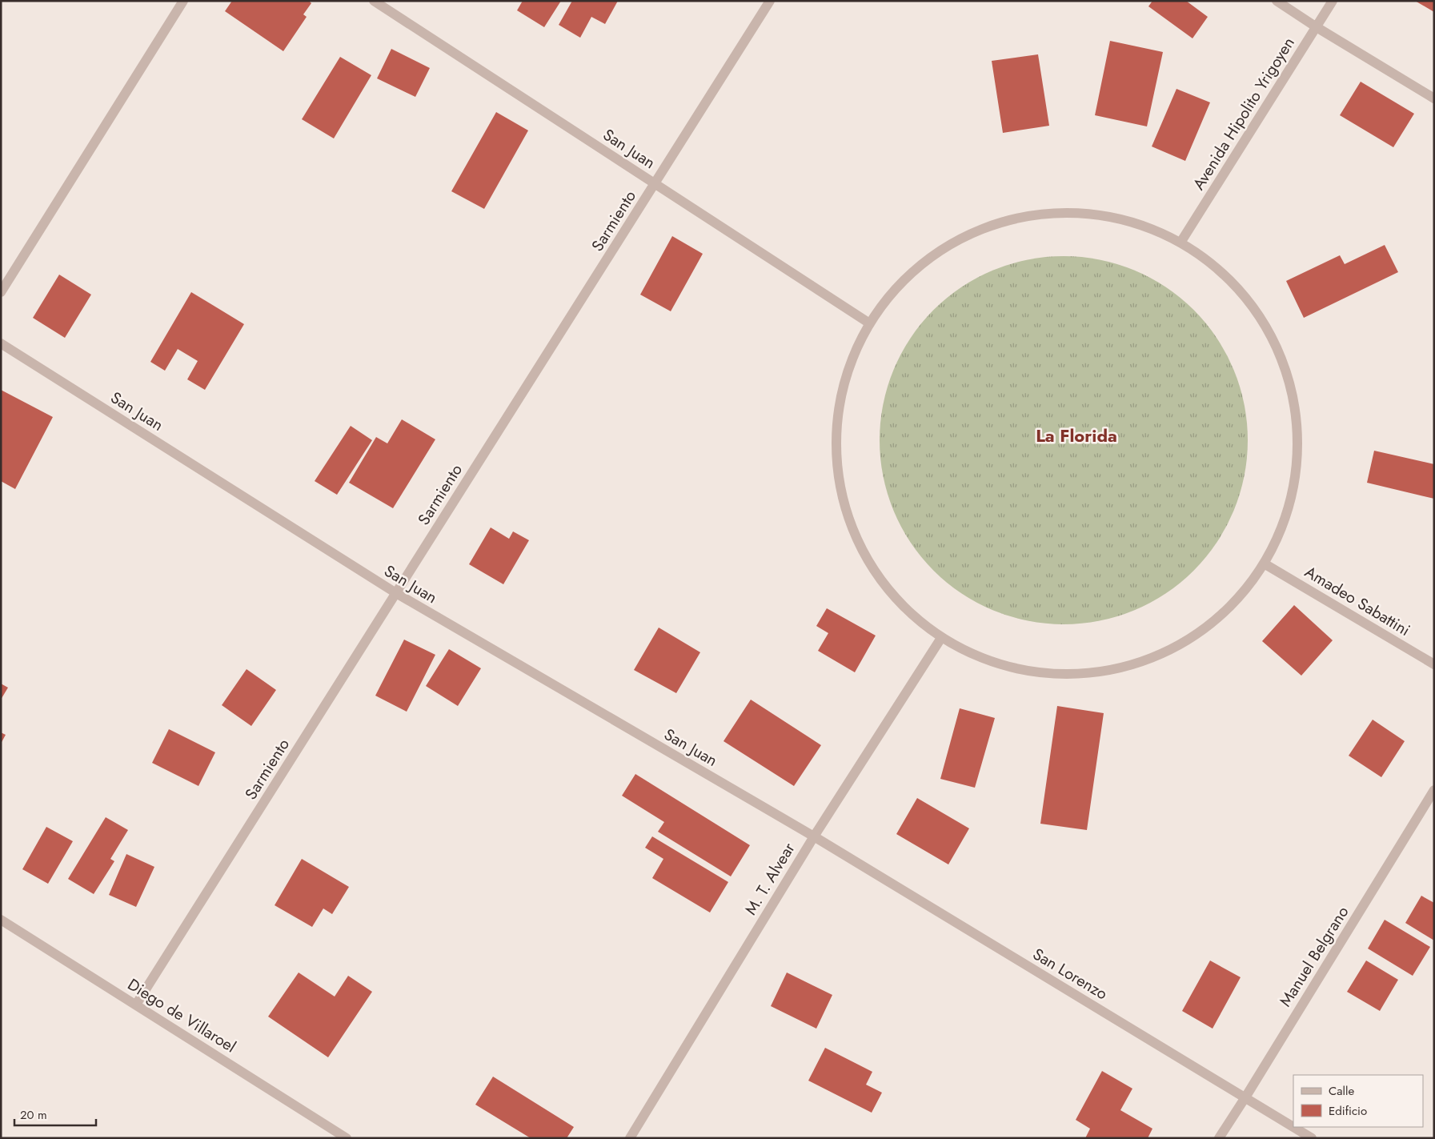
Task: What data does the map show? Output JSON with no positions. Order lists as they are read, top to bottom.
{
  "streets": {
    "street": [
      "Avenida Hipolito Yrigoyen",
      "San Juan",
      "Sarmiento",
      "Amadeo Sabattini",
      "M. T. Alvear",
      "Manuel Belgrano",
      "San Lorenzo",
      "Diego de Villaroel"
    ]
  },
  "crossings": [
    ["San Juan", "Sarmiento"],
    ["San Juan", "M. T. Alvear"],
    ["San Juan", "San Lorenzo"],
    ["Sarmiento", "Diego de Villaroel"],
    ["M. T. Alvear", "San Lorenzo"],
    ["Manuel Belgrano", "San Lorenzo"]
  ],
  "districts": ["La Florida"],
  "legend": ["Calle", "Edificio"],
  "scale_bar": "20 m"
}
